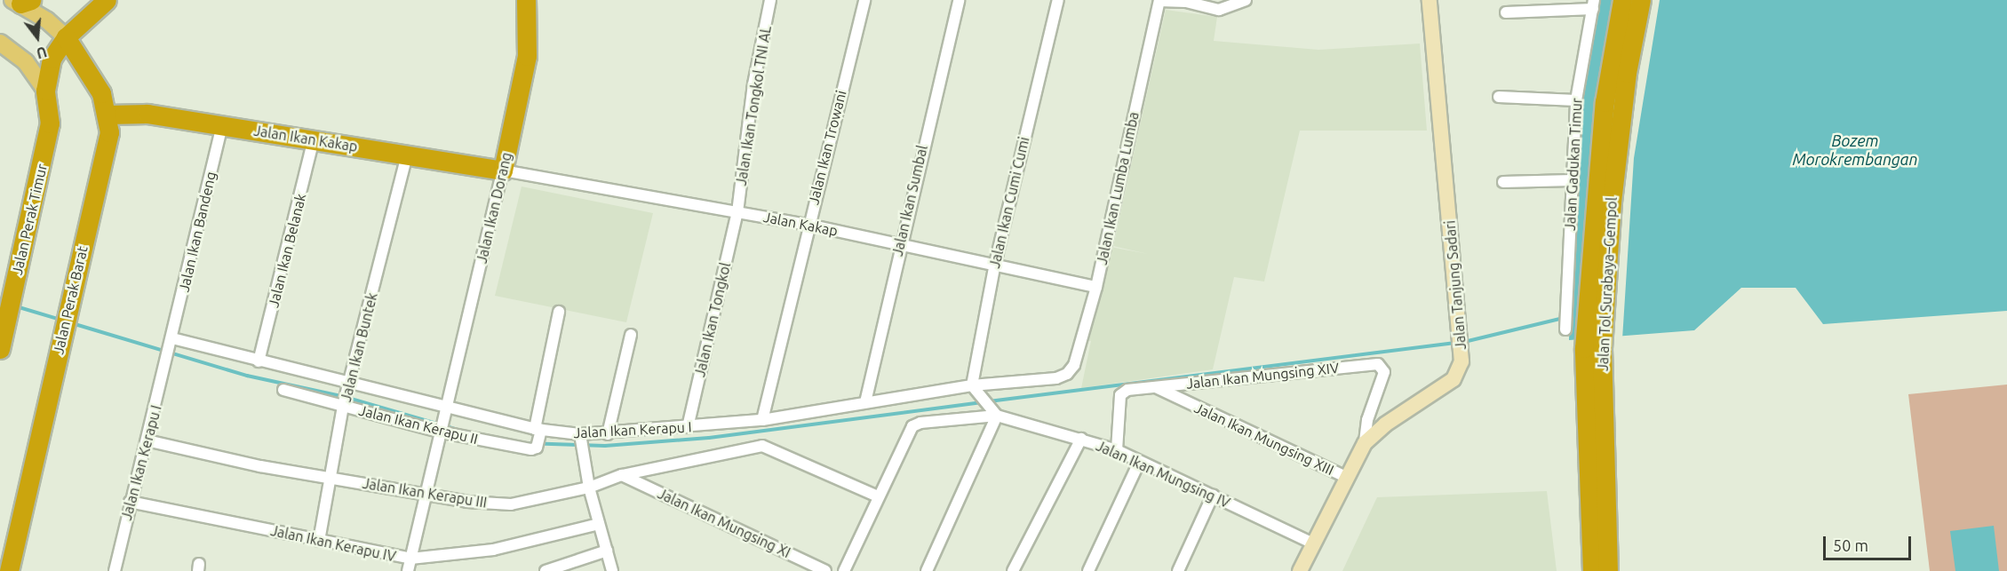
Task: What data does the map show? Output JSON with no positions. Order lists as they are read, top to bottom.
{
  "streets": {
    "highway": [
      "Jalan Ikan Kakap",
      "Jalan Ikan Dorang",
      "Jalan Perak Timur",
      "Jalan Tol Surabaya–Gempol",
      "Jalan Perak Barat"
    ],
    "street": [
      "Jalan Ikan Tongkol TNI AL",
      "Jalan Ikan Trowani",
      "Jalan Gadukan Timur",
      "Jalan Ikan Lumba Lumba",
      "Jalan Ikan Sumbal",
      "Jalan Ikan Cumi Cumi",
      "Jalan Kakap",
      "Jalan Ikan Bandeng",
      "Jalan Ikan Belanak",
      "Jalan Tanjung Sadari",
      "Jalan Ikan Tongkol",
      "Jalan Ikan Buntek",
      "Jalan Ikan Mungsing XIV",
      "Jalan Ikan Kerapu II",
      "Jalan Ikan Kerapu I",
      "Jalan Ikan Mungsing XIII",
      "Jalan Ikan Mungsing IV",
      "Jalan Ikan Kerapu III",
      "Jalan Ikan Mungsing XI",
      "Jalan Ikan Kerapu IV"
    ]
  },
  "crossings": [
    ["Jalan Ikan Tongkol TNI AL", "Jalan Kakap"],
    ["Jalan Ikan Tongkol TNI AL", "Jalan Ikan Tongkol"],
    ["Jalan Ikan Kakap", "Jalan Ikan Dorang"],
    ["Jalan Ikan Kakap", "Jalan Kakap"],
    ["Jalan Ikan Kakap", "Jalan Ikan Bandeng"],
    ["Jalan Ikan Kakap", "Jalan Ikan Belanak"],
    ["Jalan Ikan Kakap", "Jalan Perak Barat"],
    ["Jalan Ikan Kakap", "Jalan Ikan Buntek"],
    ["Jalan Ikan Trowani", "Jalan Kakap"],
    ["Jalan Ikan Trowani", "Jalan Ikan Kerapu I"],
    ["Jalan Ikan Lumba Lumba", "Jalan Kakap"],
    ["Jalan Ikan Lumba Lumba", "Jalan Ikan Kerapu I"],
    ["Jalan Ikan Sumbal", "Jalan Kakap"],
    ["Jalan Ikan Sumbal", "Jalan Ikan Kerapu I"],
    ["Jalan Ikan Cumi Cumi", "Jalan Kakap"],
    ["Jalan Ikan Cumi Cumi", "Jalan Ikan Kerapu I"],
    ["Jalan Ikan Dorang", "Jalan Kakap"],
    ["Jalan Ikan Dorang", "Jalan Ikan Kerapu II"],
    ["Jalan Ikan Dorang", "Jalan Ikan Kerapu I"],
    ["Jalan Perak Timur", "Jalan Perak Barat"],
    ["Jalan Kakap", "Jalan Ikan Tongkol"],
    ["Jalan Ikan Bandeng", "Jalan Ikan Kerapu I"],
    ["Jalan Ikan Belanak", "Jalan Ikan Kerapu I"],
    ["Jalan Tanjung Sadari", "Jalan Ikan Mungsing XIV"],
    ["Jalan Tanjung Sadari", "Jalan Ikan Mungsing XIII"],
    ["Jalan Tanjung Sadari", "Jalan Ikan Mungsing IV"],
    ["Jalan Ikan Tongkol", "Jalan Ikan Kerapu I"],
    ["Jalan Ikan Buntek", "Jalan Ikan Kerapu II"],
    ["Jalan Ikan Buntek", "Jalan Ikan Kerapu I"],
    ["Jalan Ikan Buntek", "Jalan Ikan Kerapu III"],
    ["Jalan Ikan Buntek", "Jalan Ikan Kerapu IV"],
    ["Jalan Ikan Mungsing XIV", "Jalan Ikan Mungsing XIII"],
    ["Jalan Ikan Mungsing XIV", "Jalan Ikan Mungsing IV"],
    ["Jalan Ikan Kerapu II", "Jalan Ikan Kerapu I"],
    ["Jalan Ikan Kerapu I", "Jalan Ikan Kerapu III"],
    ["Jalan Ikan Kerapu I", "Jalan Ikan Kerapu IV"],
    ["Jalan Ikan Mungsing IV", "Jalan Ikan Kerapu III"],
    ["Jalan Ikan Kerapu III", "Jalan Ikan Mungsing XI"]
  ],
  "water": ["Bozem Morokrembangan"],
  "scale_bar": "50 m",
  "north": "bottom"
}
